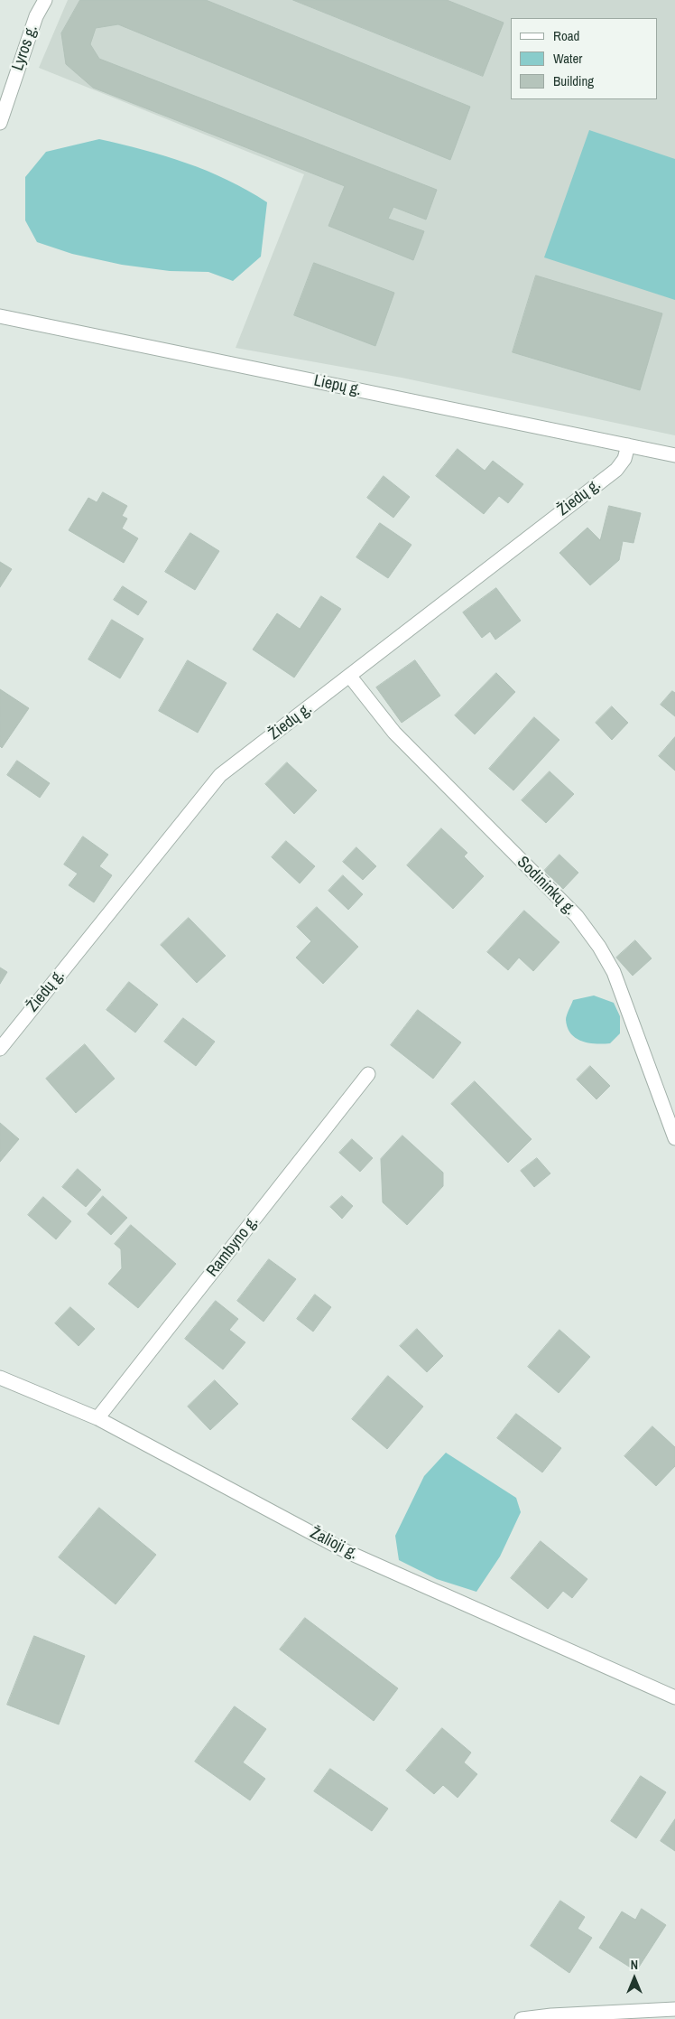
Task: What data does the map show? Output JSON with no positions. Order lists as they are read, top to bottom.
{
  "streets": {
    "street": [
      "Lyros g.",
      "Liepų g.",
      "Žiedų g.",
      "Sodininkų g.",
      "Rambyno g.",
      "Žalioji g."
    ]
  },
  "crossings": [
    ["Liepų g.", "Žiedų g."],
    ["Žiedų g.", "Sodininkų g."],
    ["Rambyno g.", "Žalioji g."]
  ],
  "legend": ["Road", "Water", "Building"],
  "north": "top"
}
